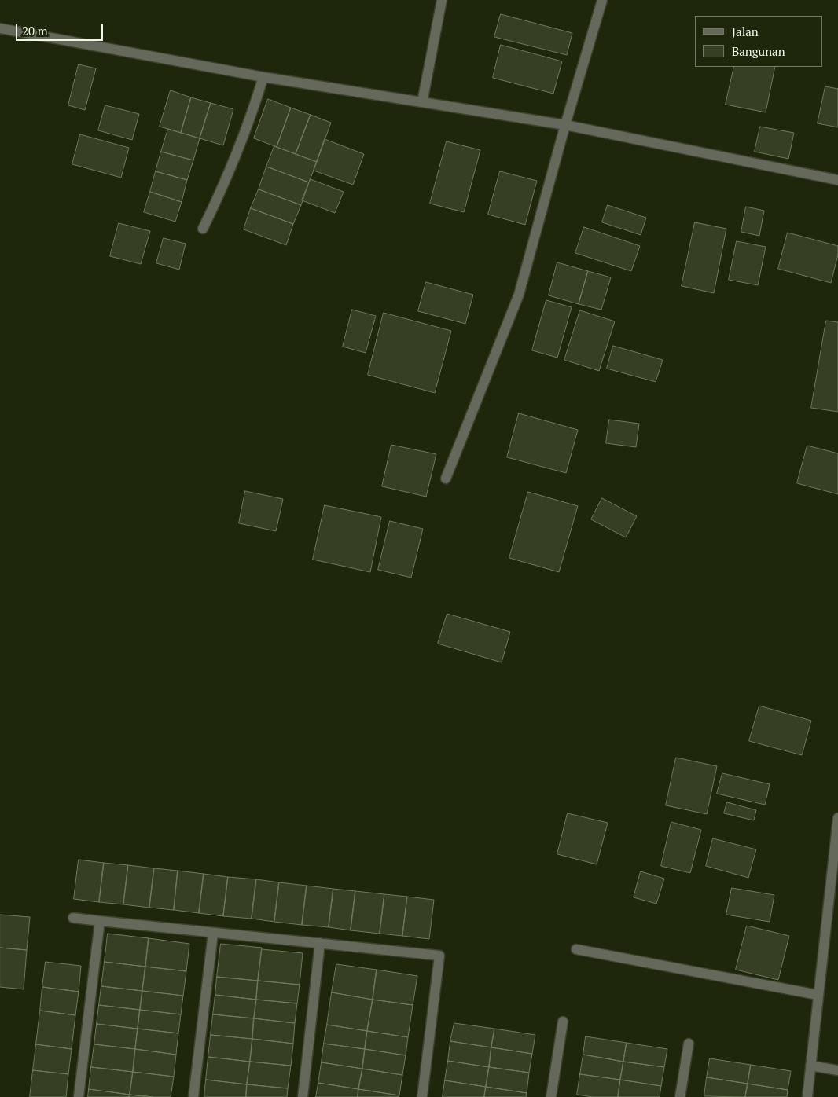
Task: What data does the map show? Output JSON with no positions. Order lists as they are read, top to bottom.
{
  "legend": ["Jalan", "Bangunan"],
  "scale_bar": "20 m"
}
